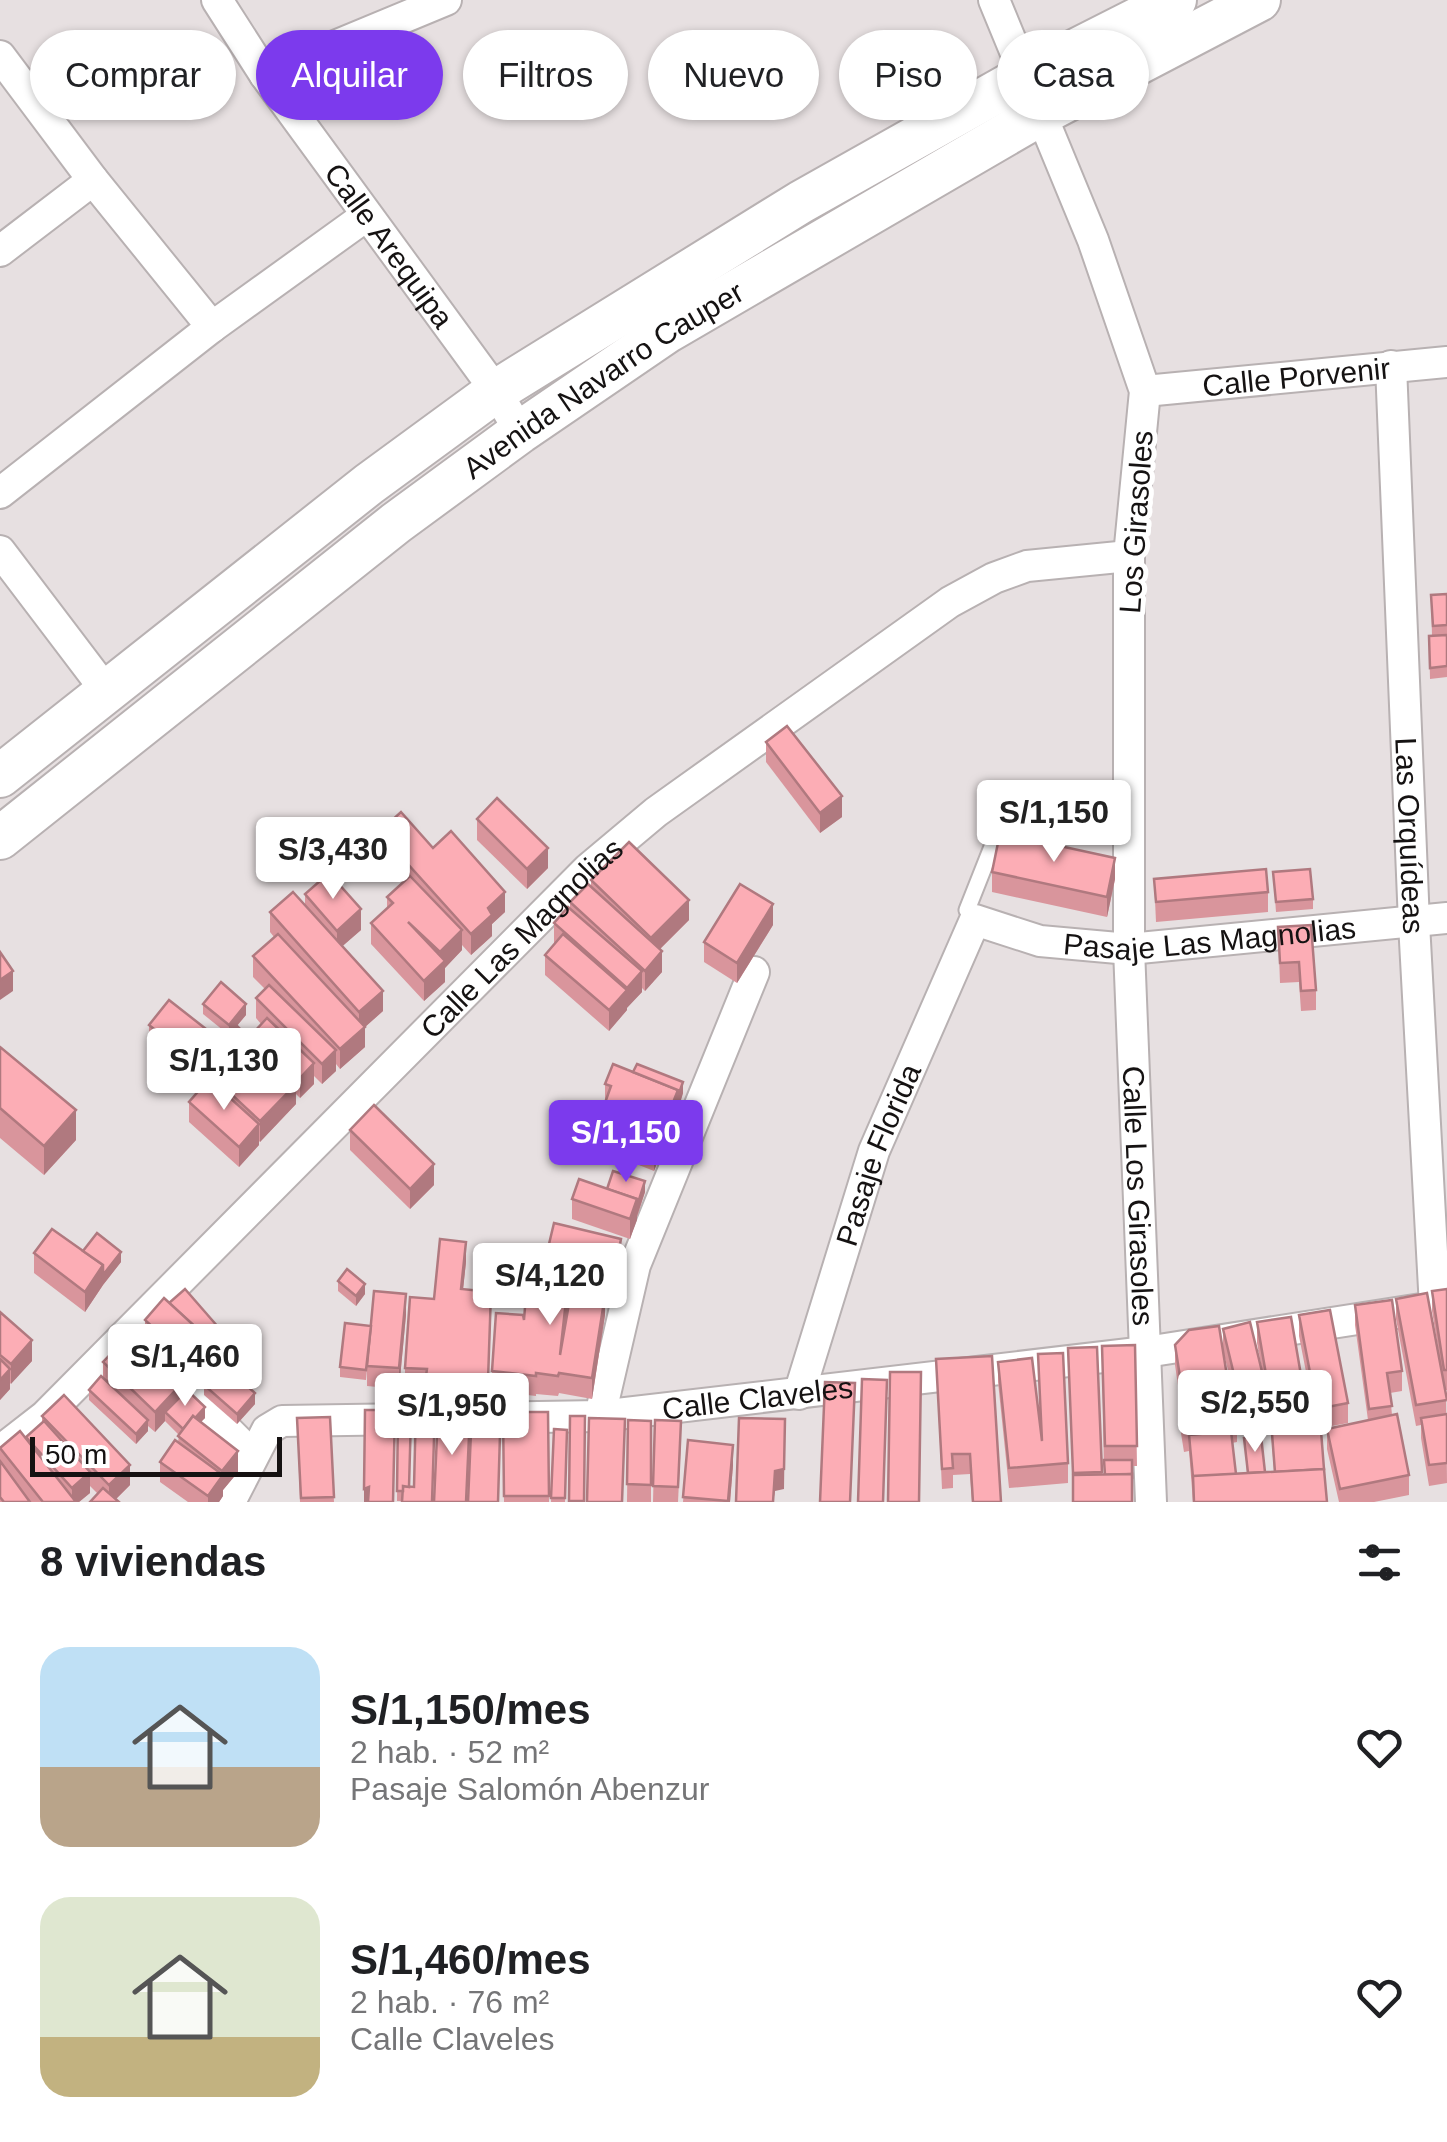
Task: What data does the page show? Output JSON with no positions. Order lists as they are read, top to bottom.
{
  "streets": {
    "street": [
      "Calle Arequipa",
      "Calle Porvenir",
      "Avenida Navarro Cauper",
      "Los Girasoles",
      "Las Orquídeas",
      "Pasaje Las Magnolias",
      "Calle Las Magnolias",
      "Pasaje Florida",
      "Calle Los Girasoles",
      "Calle Claveles"
    ]
  },
  "crossings": [
    ["Calle Arequipa", "Avenida Navarro Cauper"],
    ["Calle Porvenir", "Los Girasoles"],
    ["Calle Porvenir", "Las Orquídeas"],
    ["Los Girasoles", "Pasaje Las Magnolias"],
    ["Los Girasoles", "Calle Las Magnolias"],
    ["Los Girasoles", "Calle Los Girasoles"],
    ["Las Orquídeas", "Pasaje Las Magnolias"],
    ["Las Orquídeas", "Calle Claveles"],
    ["Pasaje Las Magnolias", "Pasaje Florida"],
    ["Pasaje Las Magnolias", "Calle Los Girasoles"],
    ["Pasaje Florida", "Calle Claveles"],
    ["Calle Los Girasoles", "Calle Claveles"]
  ],
  "scale_bar": "50 m",
  "page": {
    "chip": [
      "Comprar",
      "Alquilar",
      "Filtros",
      "Nuevo",
      "Piso",
      "Casa"
    ],
    "price": [
      "S/1,150",
      "S/3,430",
      "S/1,130",
      "S/1,150",
      "S/4,120",
      "S/1,460",
      "S/2,550",
      "S/1,950"
    ],
    "scale": "50 m",
    "heading": "8 viviendas",
    "list": [
      {
        "name": "S/1,150/mes",
        "note": "2 hab. · 52 m² · Pasaje Salomón Abenzur"
      },
      {
        "name": "S/1,460/mes",
        "note": "2 hab. · 76 m² · Calle Claveles"
      }
    ]
  }
}
